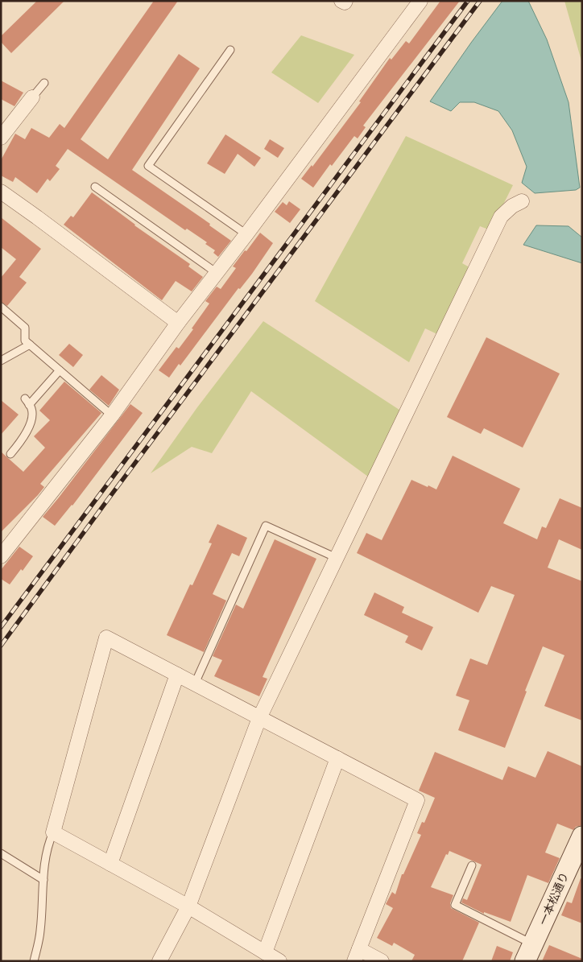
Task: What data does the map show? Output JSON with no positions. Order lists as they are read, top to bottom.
{
  "streets": {
    "street": ["一本松通り"]
  }
}
